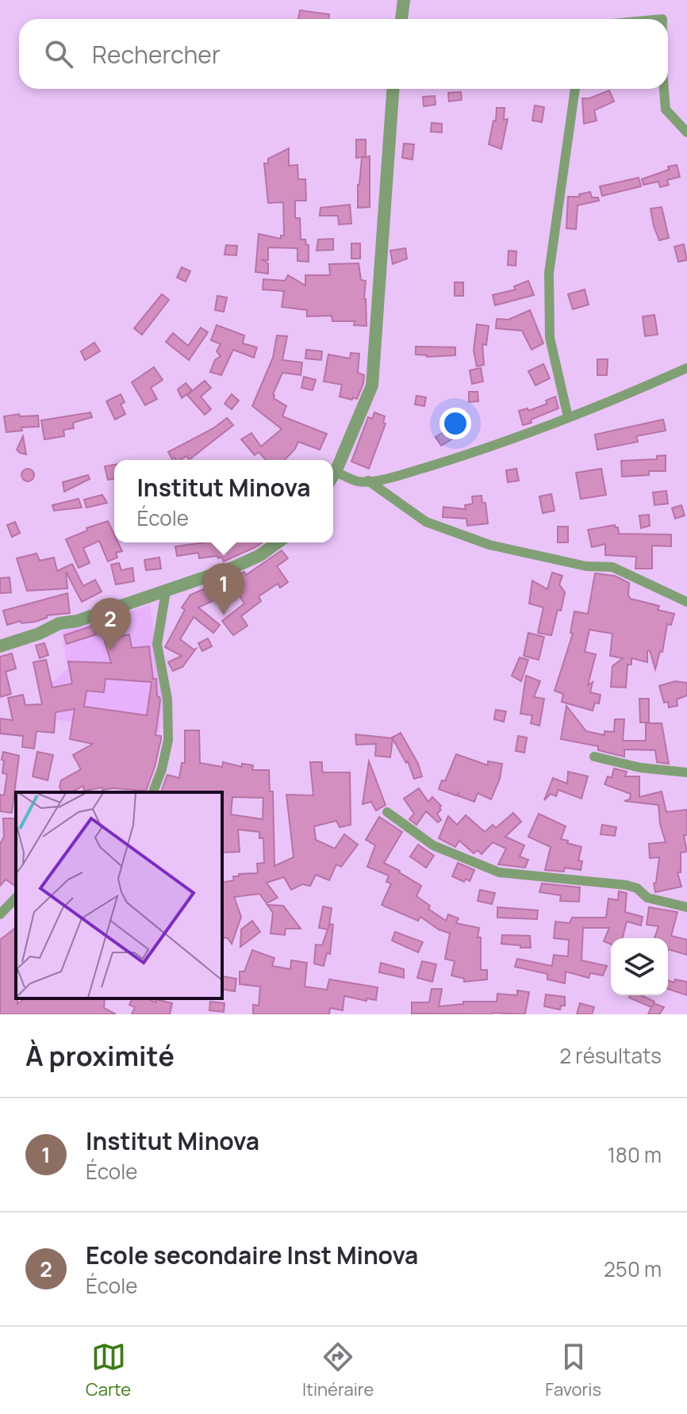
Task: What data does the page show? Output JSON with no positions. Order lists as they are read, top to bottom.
{
  "page": {
    "search": "Rechercher",
    "popup": ["Institut Minova", "École"],
    "pins": ["1", "2"],
    "heading": ["À proximité", "2 résultats"],
    "list": [
      {
        "mark": "1",
        "name": "Institut Minova",
        "note": "École",
        "value": "180 m"
      },
      {
        "mark": "2",
        "name": "Ecole secondaire Inst Minova",
        "note": "École",
        "value": "250 m"
      }
    ],
    "nav": ["Carte", "Itinéraire", "Favoris"]
  }
}
